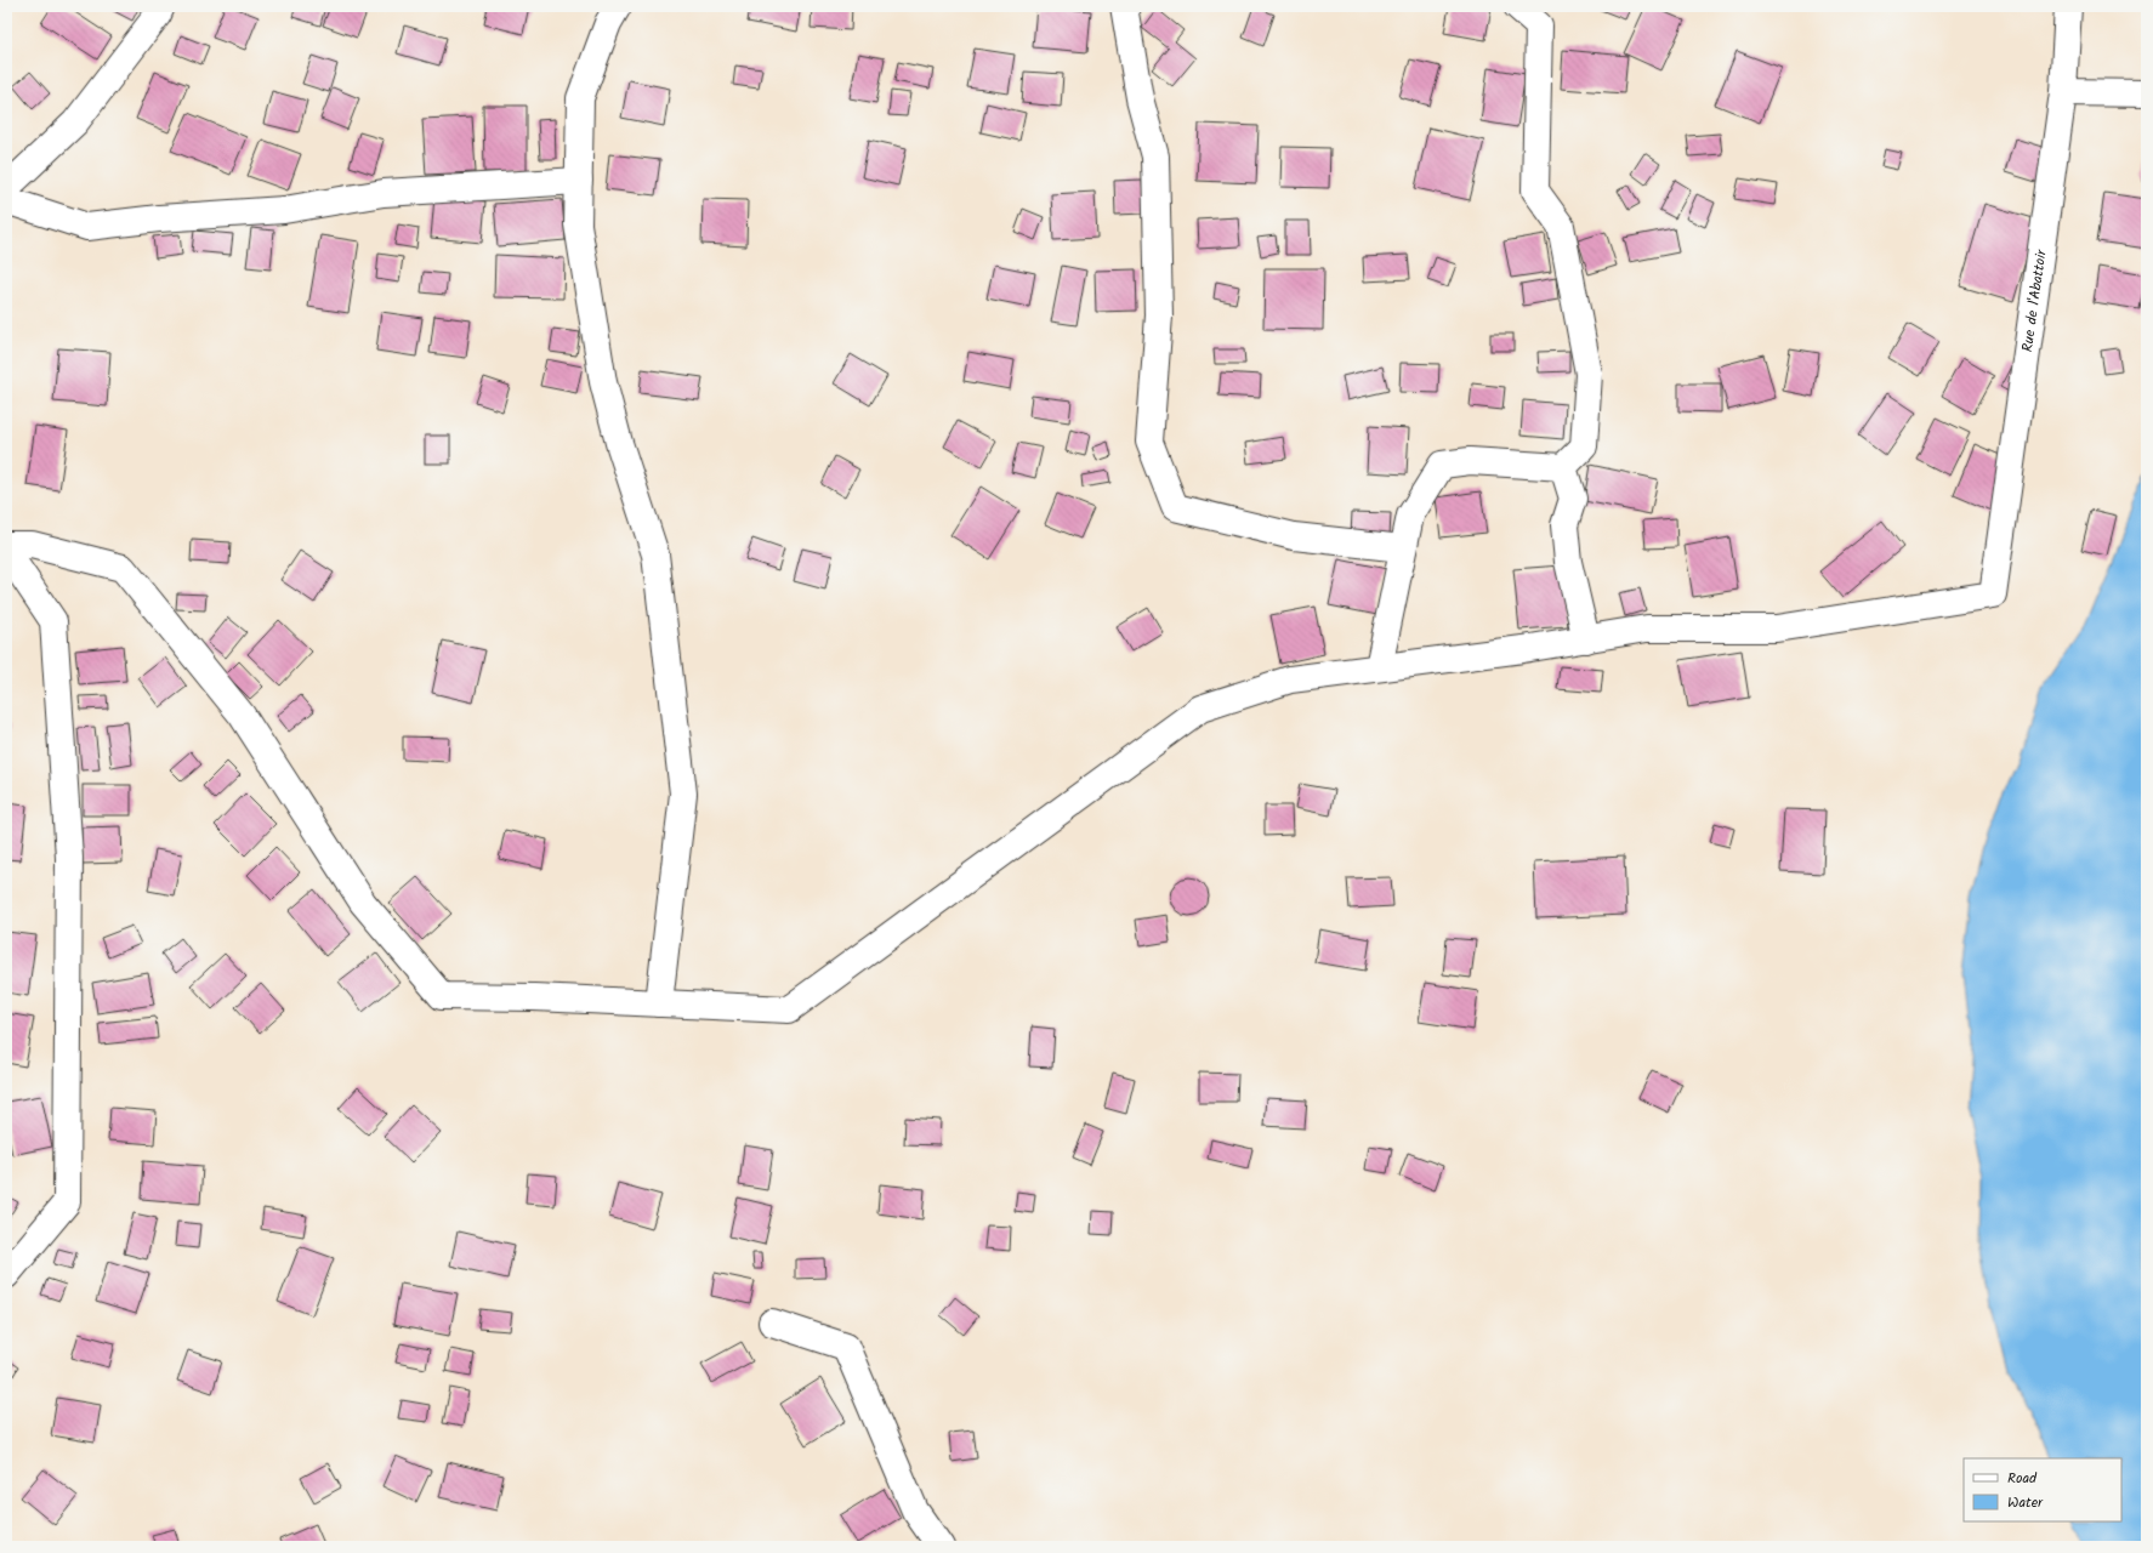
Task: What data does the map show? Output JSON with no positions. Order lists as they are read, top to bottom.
{
  "streets": {
    "street": ["Rue de l'Abattoir"]
  },
  "legend": ["Road", "Water"]
}
